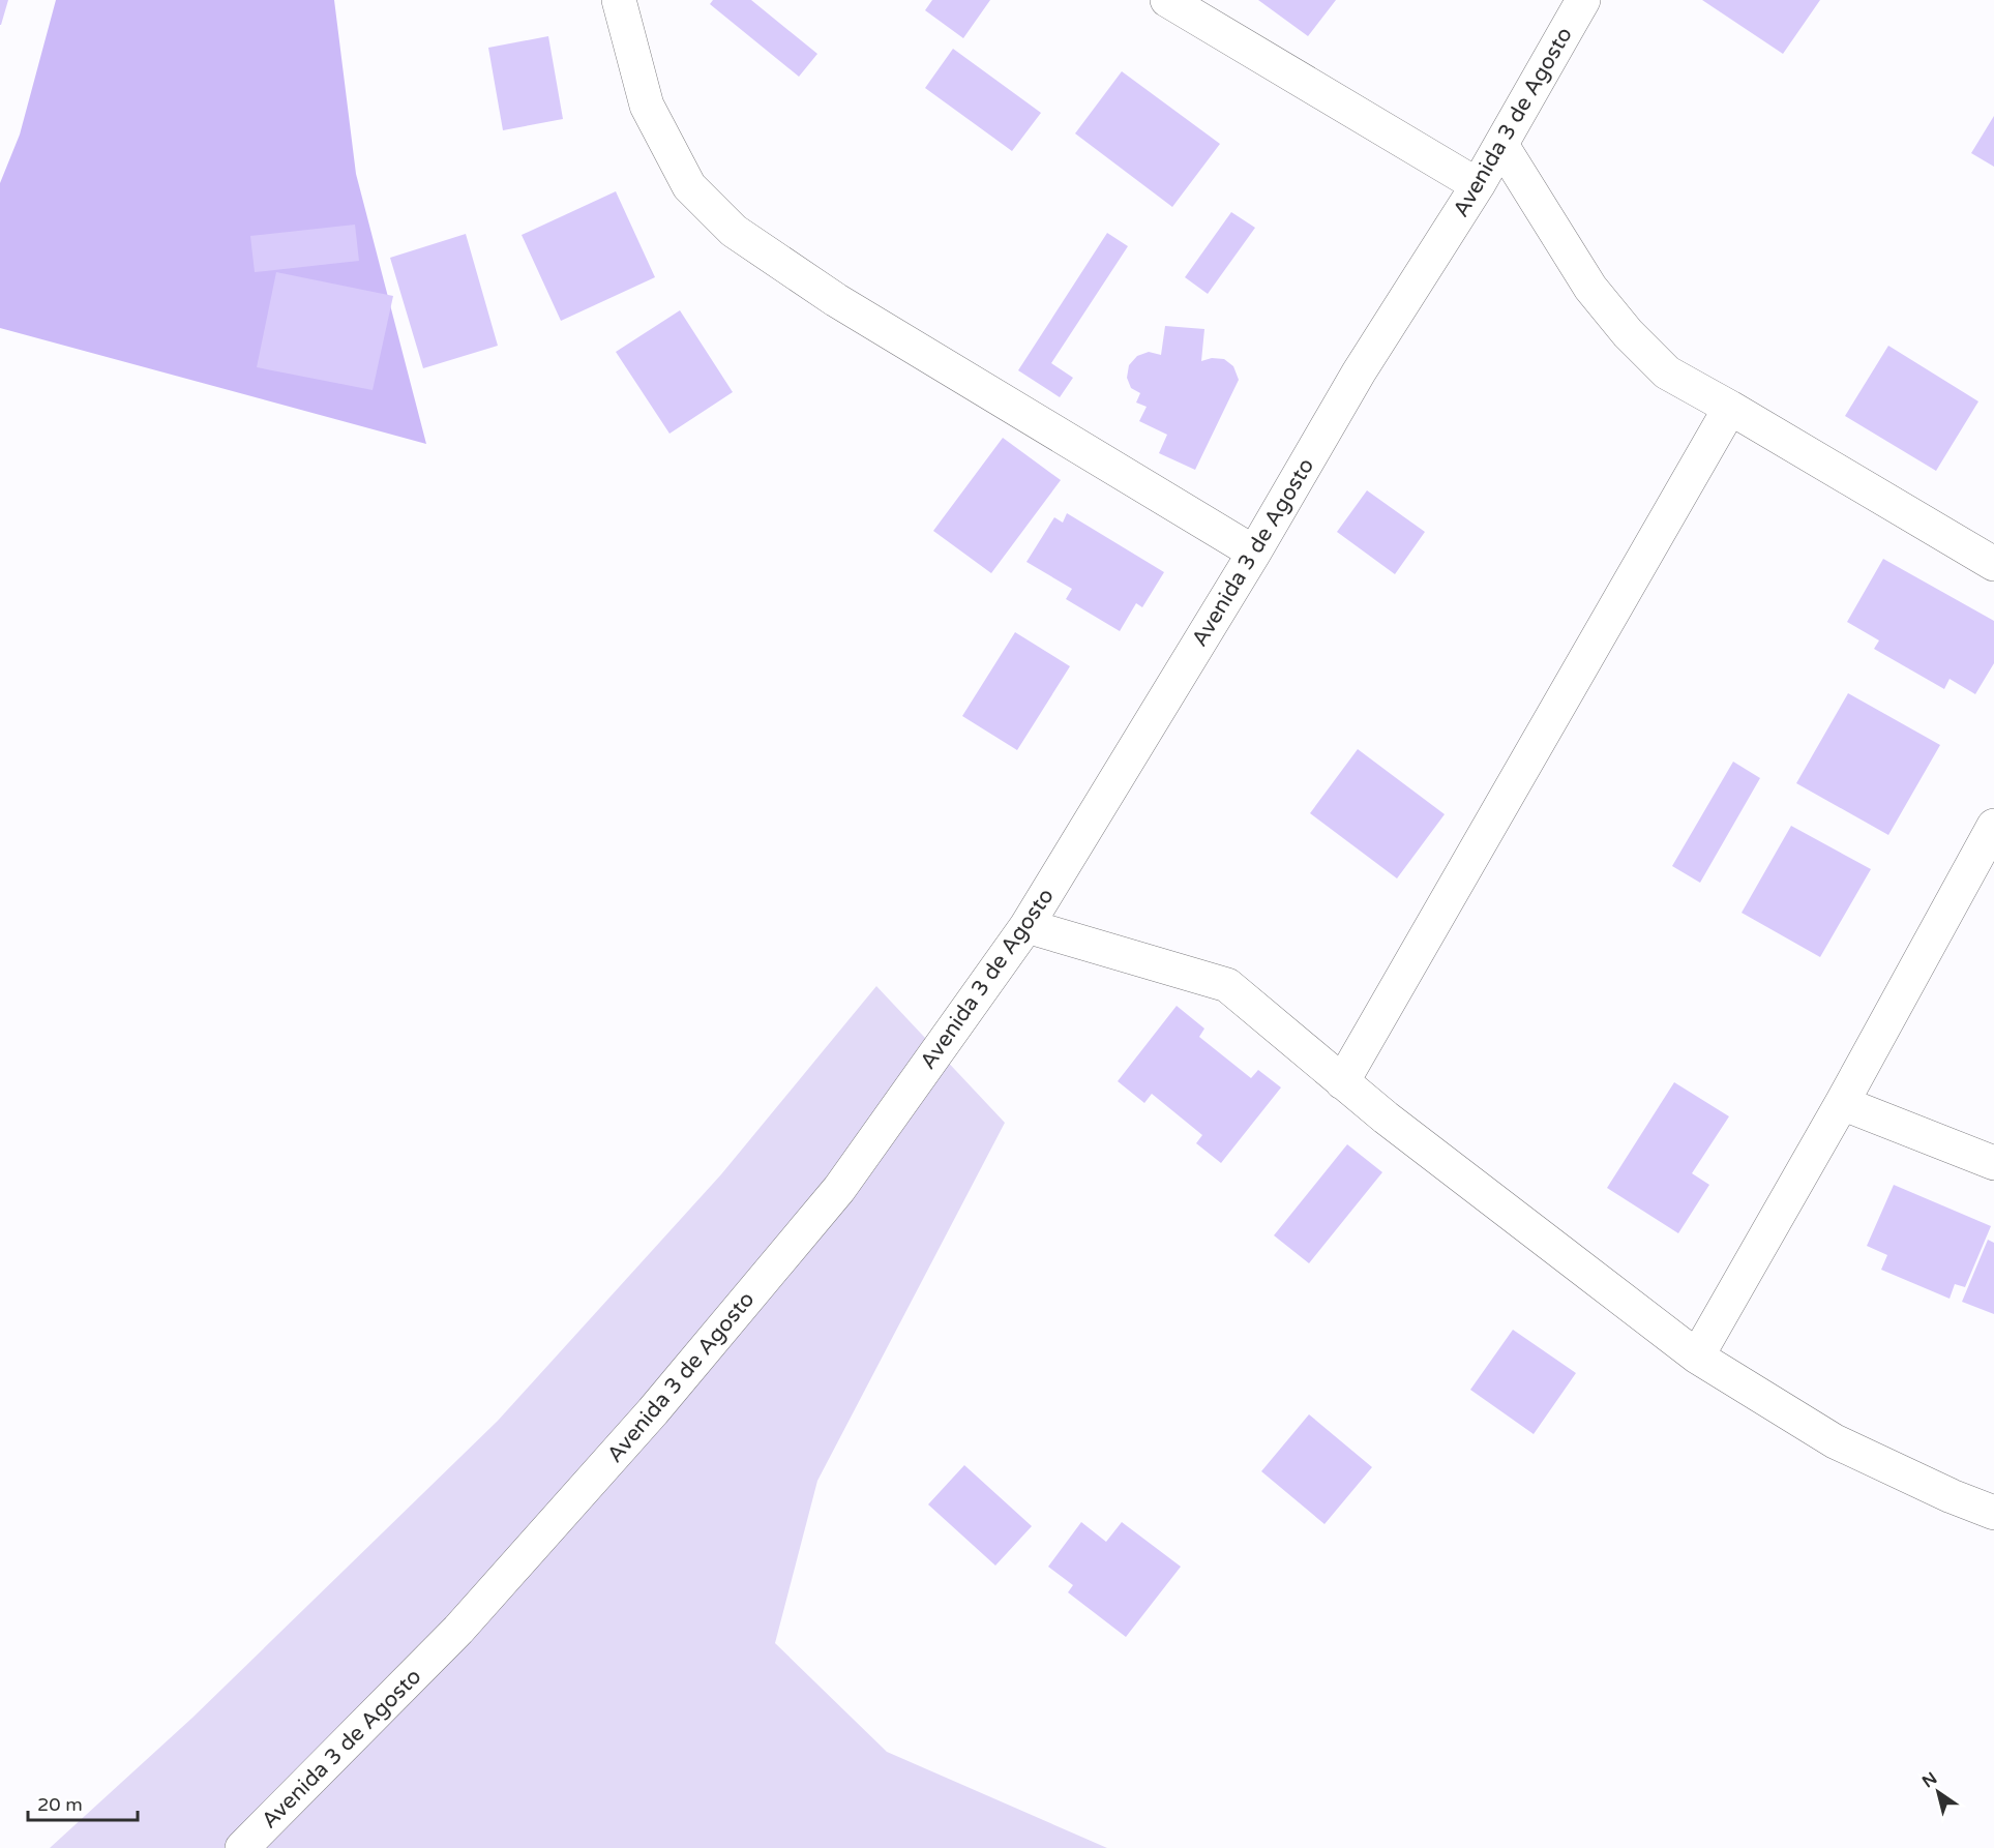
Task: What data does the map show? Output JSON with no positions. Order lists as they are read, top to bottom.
{
  "streets": {
    "street": ["Avenida 3 de Agosto"]
  },
  "scale_bar": "20 m",
  "north": "top left"
}
